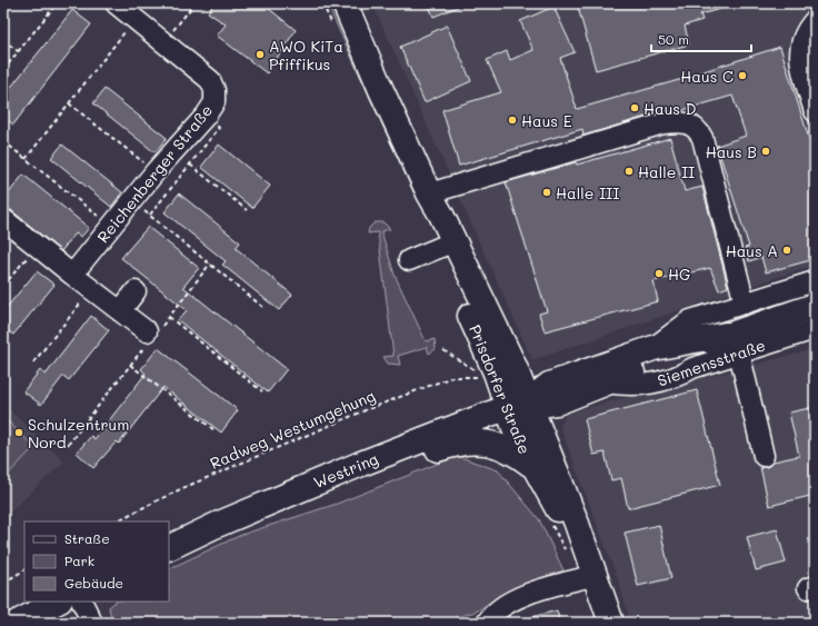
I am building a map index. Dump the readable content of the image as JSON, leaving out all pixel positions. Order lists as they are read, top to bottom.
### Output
{
  "streets": {
    "main road": ["Prisdorfer Straße", "Westring"],
    "street": ["Reichenberger Straße", "Siemensstraße"],
    "path": ["Radweg Westumgehung"]
  },
  "crossings": [
    ["Siemensstraße", "Westring"],
    ["Prisdorfer Straße", "Westring"]
  ],
  "places": [
    "AWO KiTa Pfiffikus",
    "Haus C",
    "Haus D",
    "Haus E",
    "Haus B",
    "Halle II",
    "Halle III",
    "Haus A",
    "HG",
    "Schulzentrum Nord"
  ],
  "legend": ["Straße", "Park", "Gebäude"],
  "scale_bar": "50 m"
}
